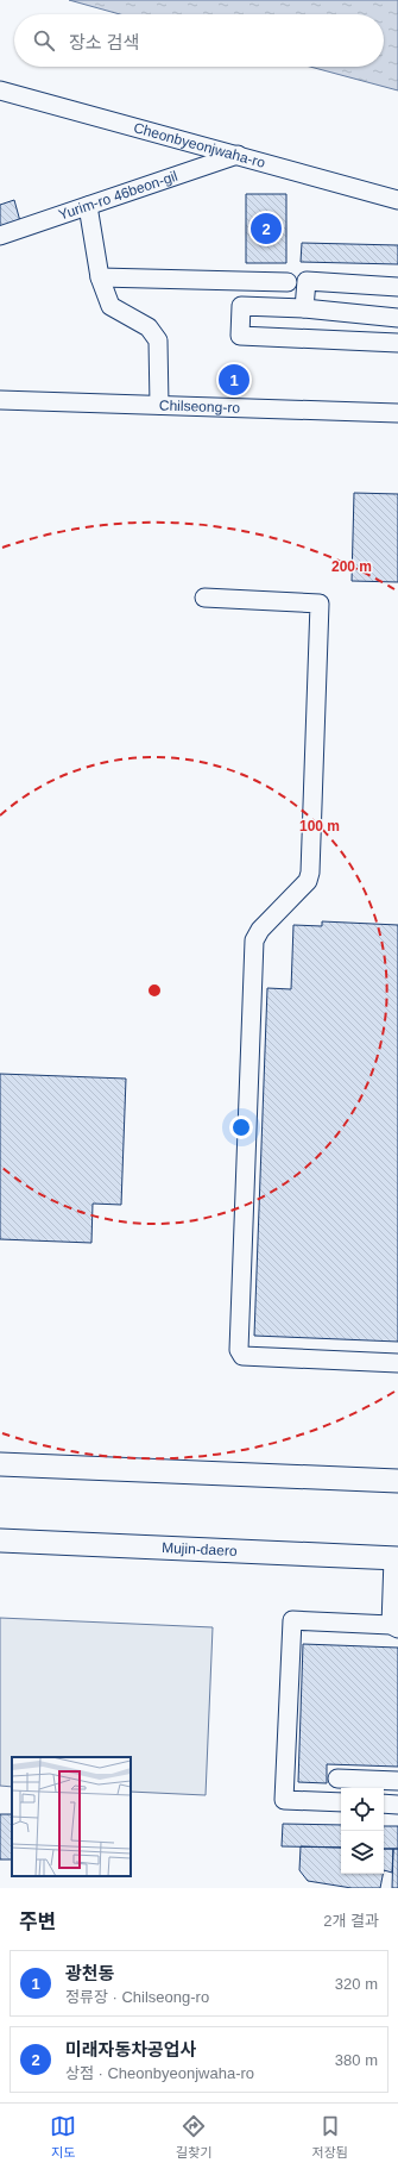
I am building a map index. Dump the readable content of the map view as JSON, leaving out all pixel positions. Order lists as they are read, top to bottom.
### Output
{
  "streets": {
    "main road": ["Mujin-daero"],
    "street": ["Cheonbyeonjwaha-ro", "Yurim-ro 46beon-gil", "Chilseong-ro"]
  },
  "crossings": [
    ["Cheonbyeonjwaha-ro", "Yurim-ro 46beon-gil"]
  ],
  "page": {
    "search": "장소 검색",
    "pins": ["2", "1"],
    "heading": ["주변", "2개 결과"],
    "list": [
      {
        "mark": "1",
        "name": "광천동",
        "note": "정류장 · Chilseong-ro",
        "value": "320 m"
      },
      {
        "mark": "2",
        "name": "미래자동차공업사",
        "note": "상점 · Cheonbyeonjwaha-ro",
        "value": "380 m"
      }
    ],
    "nav": ["지도", "길찾기", "저장됨"]
  },
  "rings": ["200 m", "100 m"]
}
